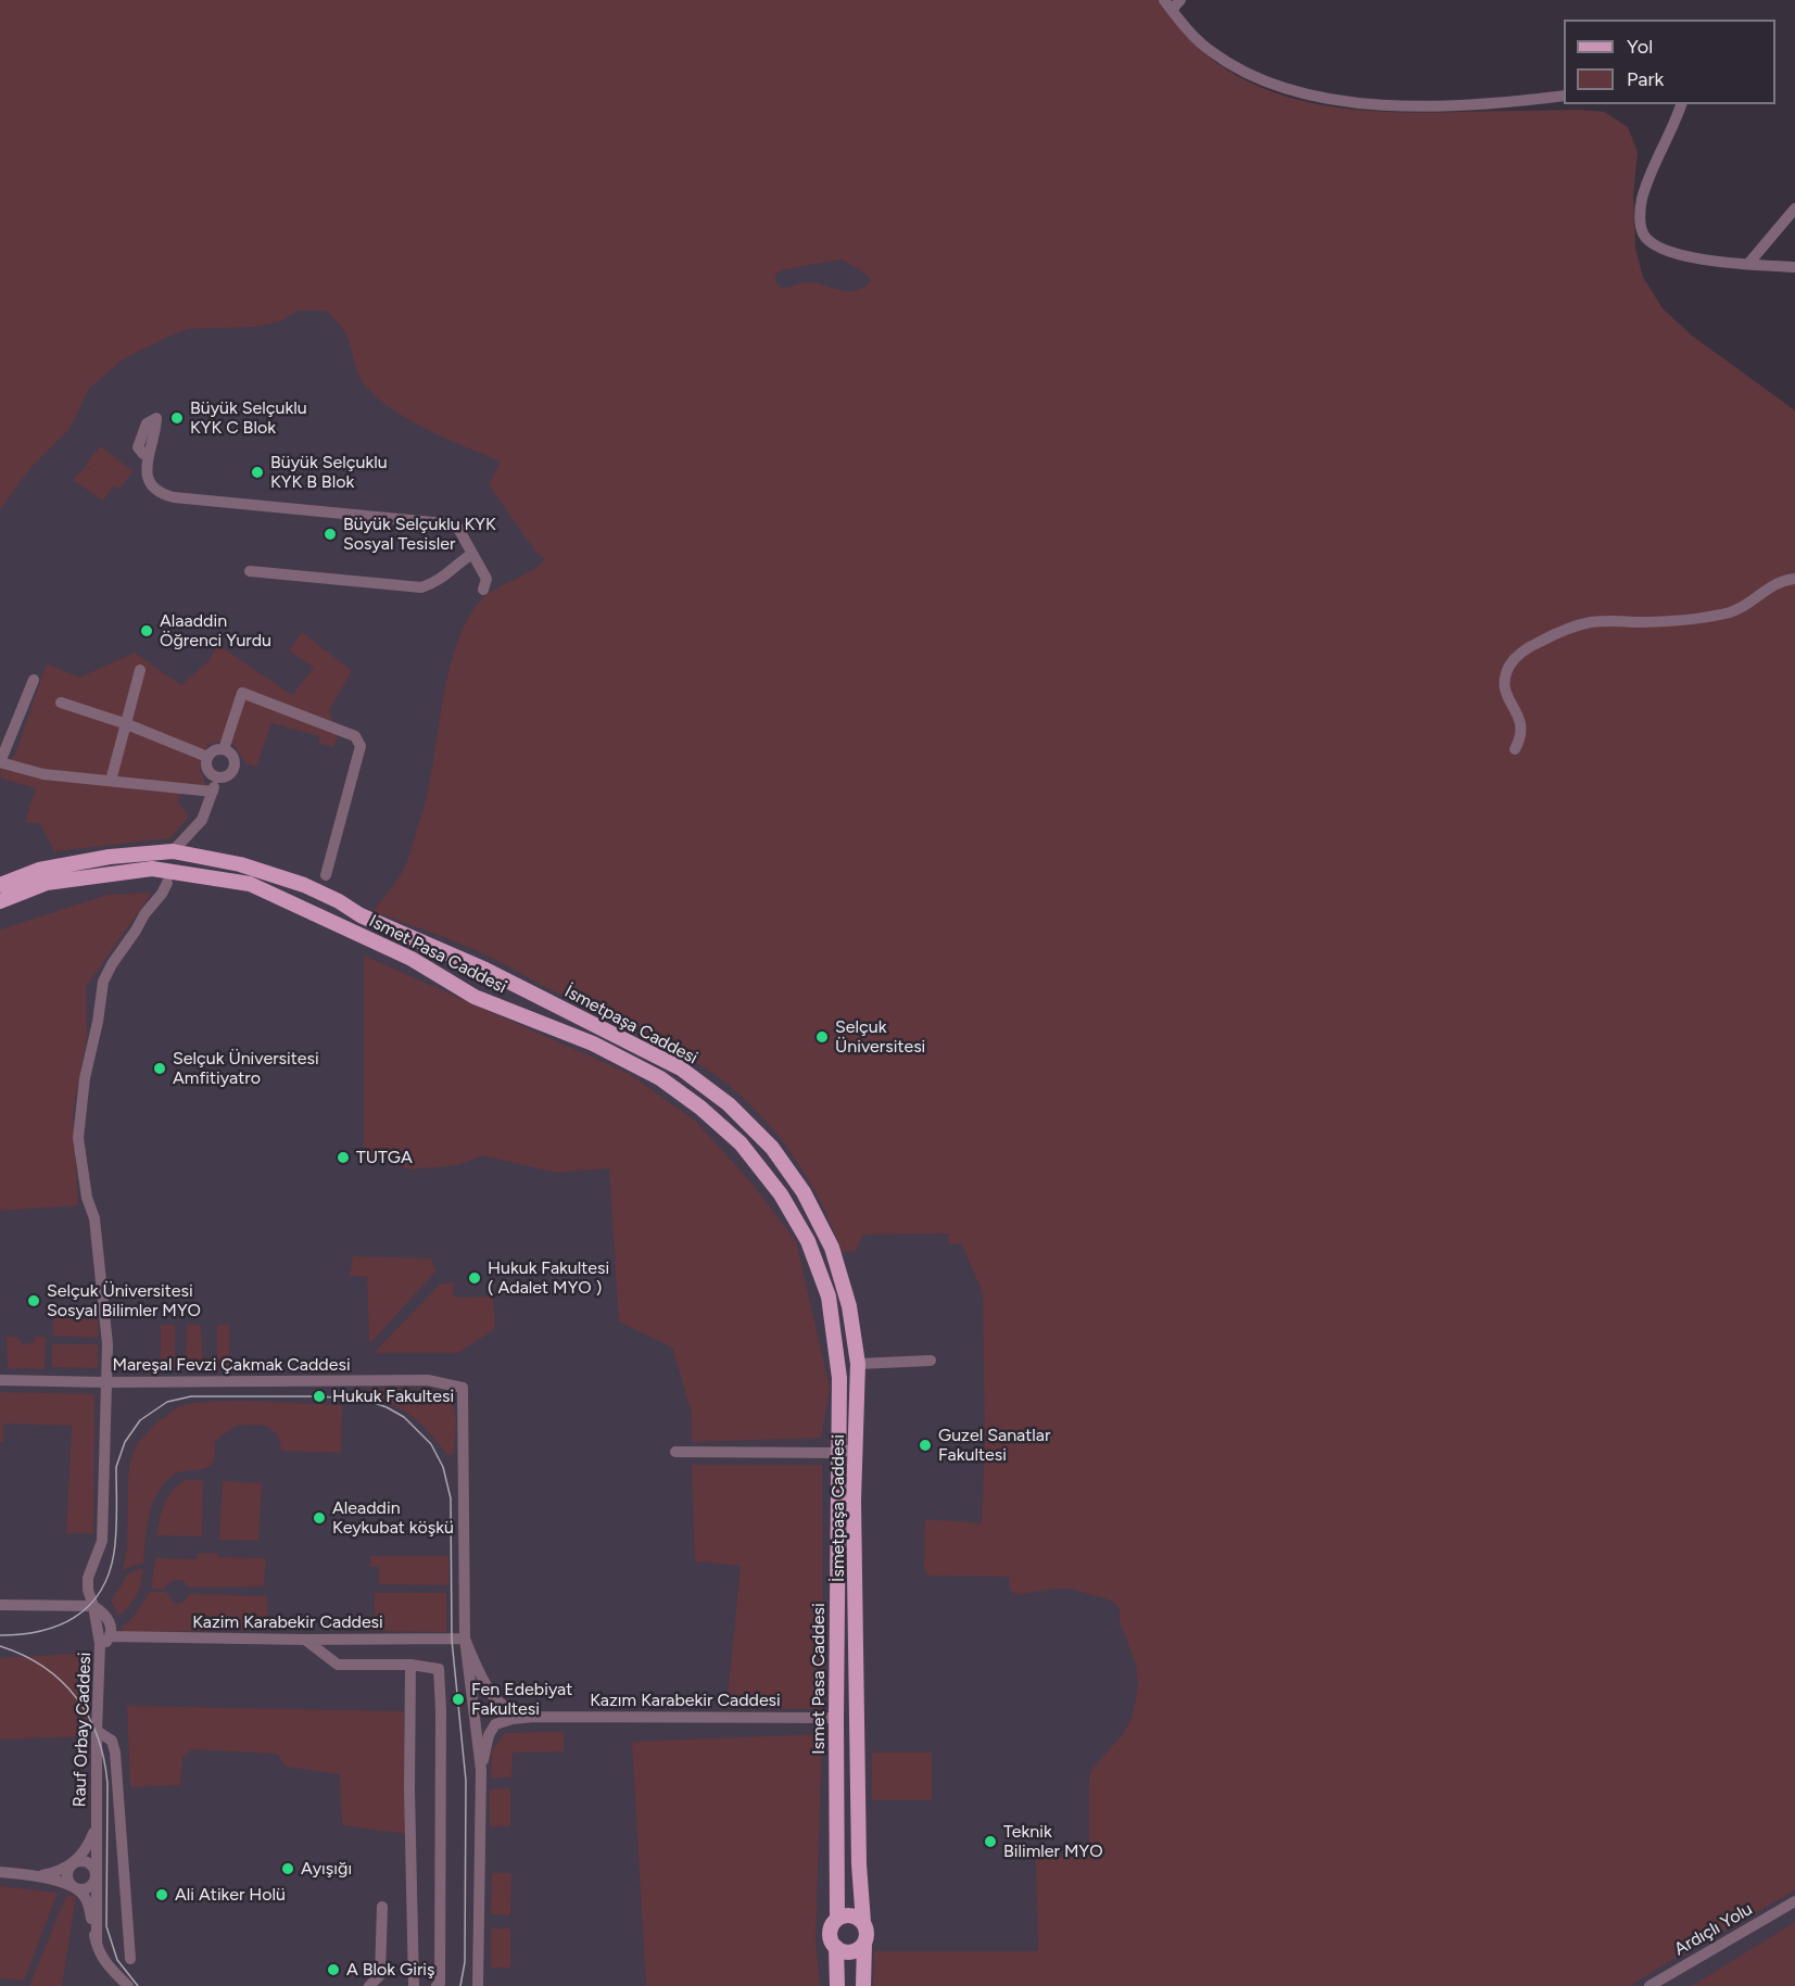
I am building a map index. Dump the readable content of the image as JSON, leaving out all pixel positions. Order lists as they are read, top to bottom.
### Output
{
  "streets": {
    "main road": ["Ismet Pasa Caddesi", "İsmetpaşa Caddesi"],
    "street": [
      "Mareşal Fevzi Çakmak Caddesi",
      "Kazim Karabekir Caddesi",
      "Kazım Karabekir Caddesi",
      "Rauf Orbay Caddesi",
      "Ardıçlı Yolu"
    ]
  },
  "crossings": [
    ["Ismet Pasa Caddesi", "İsmetpaşa Caddesi"],
    ["Ismet Pasa Caddesi", "Kazım Karabekir Caddesi"],
    ["Mareşal Fevzi Çakmak Caddesi", "Kazim Karabekir Caddesi"],
    ["Kazim Karabekir Caddesi", "Rauf Orbay Caddesi"]
  ],
  "places": [
    "Büyük Selçuklu KYK C Blok",
    "Büyük Selçuklu KYK B Blok",
    "Büyük Selçuklu KYK Sosyal Tesisler",
    "Alaaddin Öğrenci Yurdu",
    "Selçuk Üniversitesi",
    "Selçuk Üniversitesi Amfitiyatro",
    "TUTGA",
    "Hukuk Fakultesi ( Adalet MYO )",
    "Selçuk Üniversitesi Sosyal Bilimler MYO",
    "Hukuk Fakultesi",
    "Guzel Sanatlar Fakultesi",
    "Aleaddin Keykubat köşkü",
    "Fen Edebiyat Fakultesi",
    "Teknik Bilimler MYO",
    "Ayışığı",
    "Ali Atiker Holü",
    "A Blok Giriş"
  ],
  "legend": ["Yol", "Park"]
}
